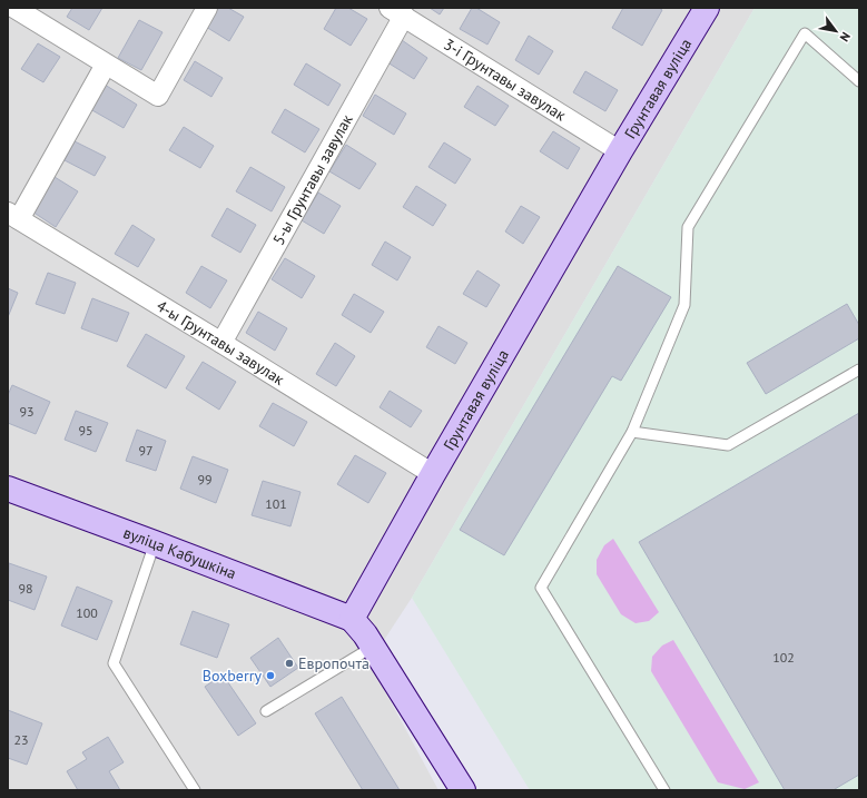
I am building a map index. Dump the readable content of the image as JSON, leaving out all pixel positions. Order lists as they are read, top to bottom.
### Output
{
  "streets": {
    "main road": ["Грунтавая вуліца", "вуліца Кабушкіна"],
    "street": ["3-і Грунтавы завулак", "5-ы Грунтавы завулак", "4-ы Грунтавы завулак"]
  },
  "crossings": [
    ["3-і Грунтавы завулак", "Грунтавая вуліца"],
    ["3-і Грунтавы завулак", "5-ы Грунтавы завулак"],
    ["Грунтавая вуліца", "4-ы Грунтавы завулак"],
    ["Грунтавая вуліца", "вуліца Кабушкіна"],
    ["5-ы Грунтавы завулак", "4-ы Грунтавы завулак"]
  ],
  "places": ["Европочта", "Boxberry"],
  "house_numbers": [
    "93",
    "95",
    "97",
    "99",
    "101",
    "98",
    "100",
    "102",
    "23"
  ],
  "north": "bottom right"
}
